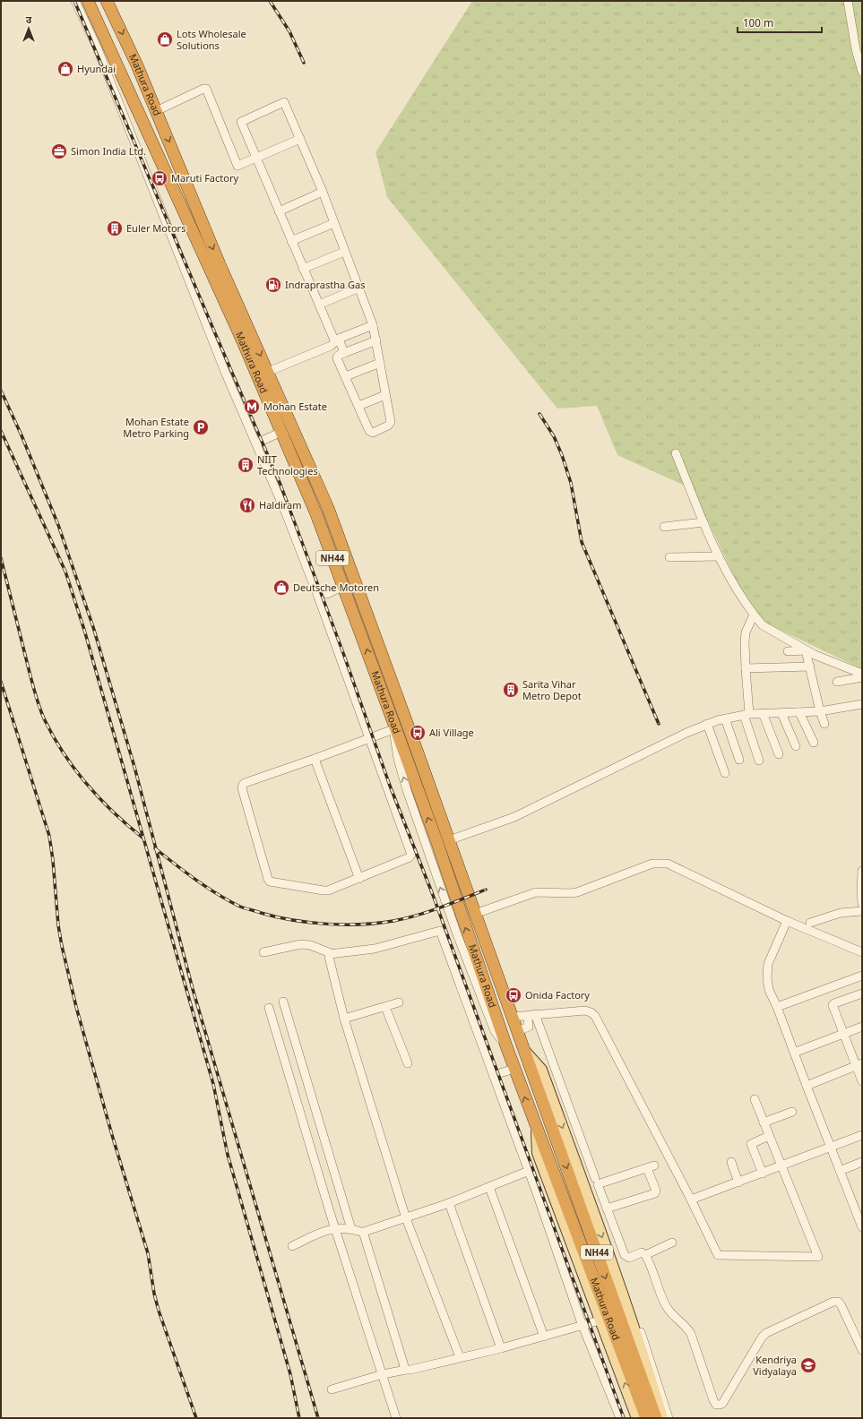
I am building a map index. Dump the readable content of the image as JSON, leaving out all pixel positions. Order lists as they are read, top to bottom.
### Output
{
  "streets": {
    "highway": ["Mathura Road", "NH44"]
  },
  "places": {
    "shop": ["Lots Wholesale Solutions", "Hyundai", "Deutsche Motoren"],
    "office": ["Simon India Ltd."],
    "bus stop": ["Maruti Factory", "Ali Village", "Onida Factory"],
    "building": ["Euler Motors", "NIIT Technologies", "Sarita Vihar Metro Depot"],
    "fuel station": ["Indraprastha Gas"],
    "metro station": ["Mohan Estate"],
    "parking": ["Mohan Estate Metro Parking"],
    "restaurant": ["Haldiram"],
    "school or university": ["Kendriya Vidyalaya"]
  },
  "scale_bar": "100 m",
  "north": "top"
}
